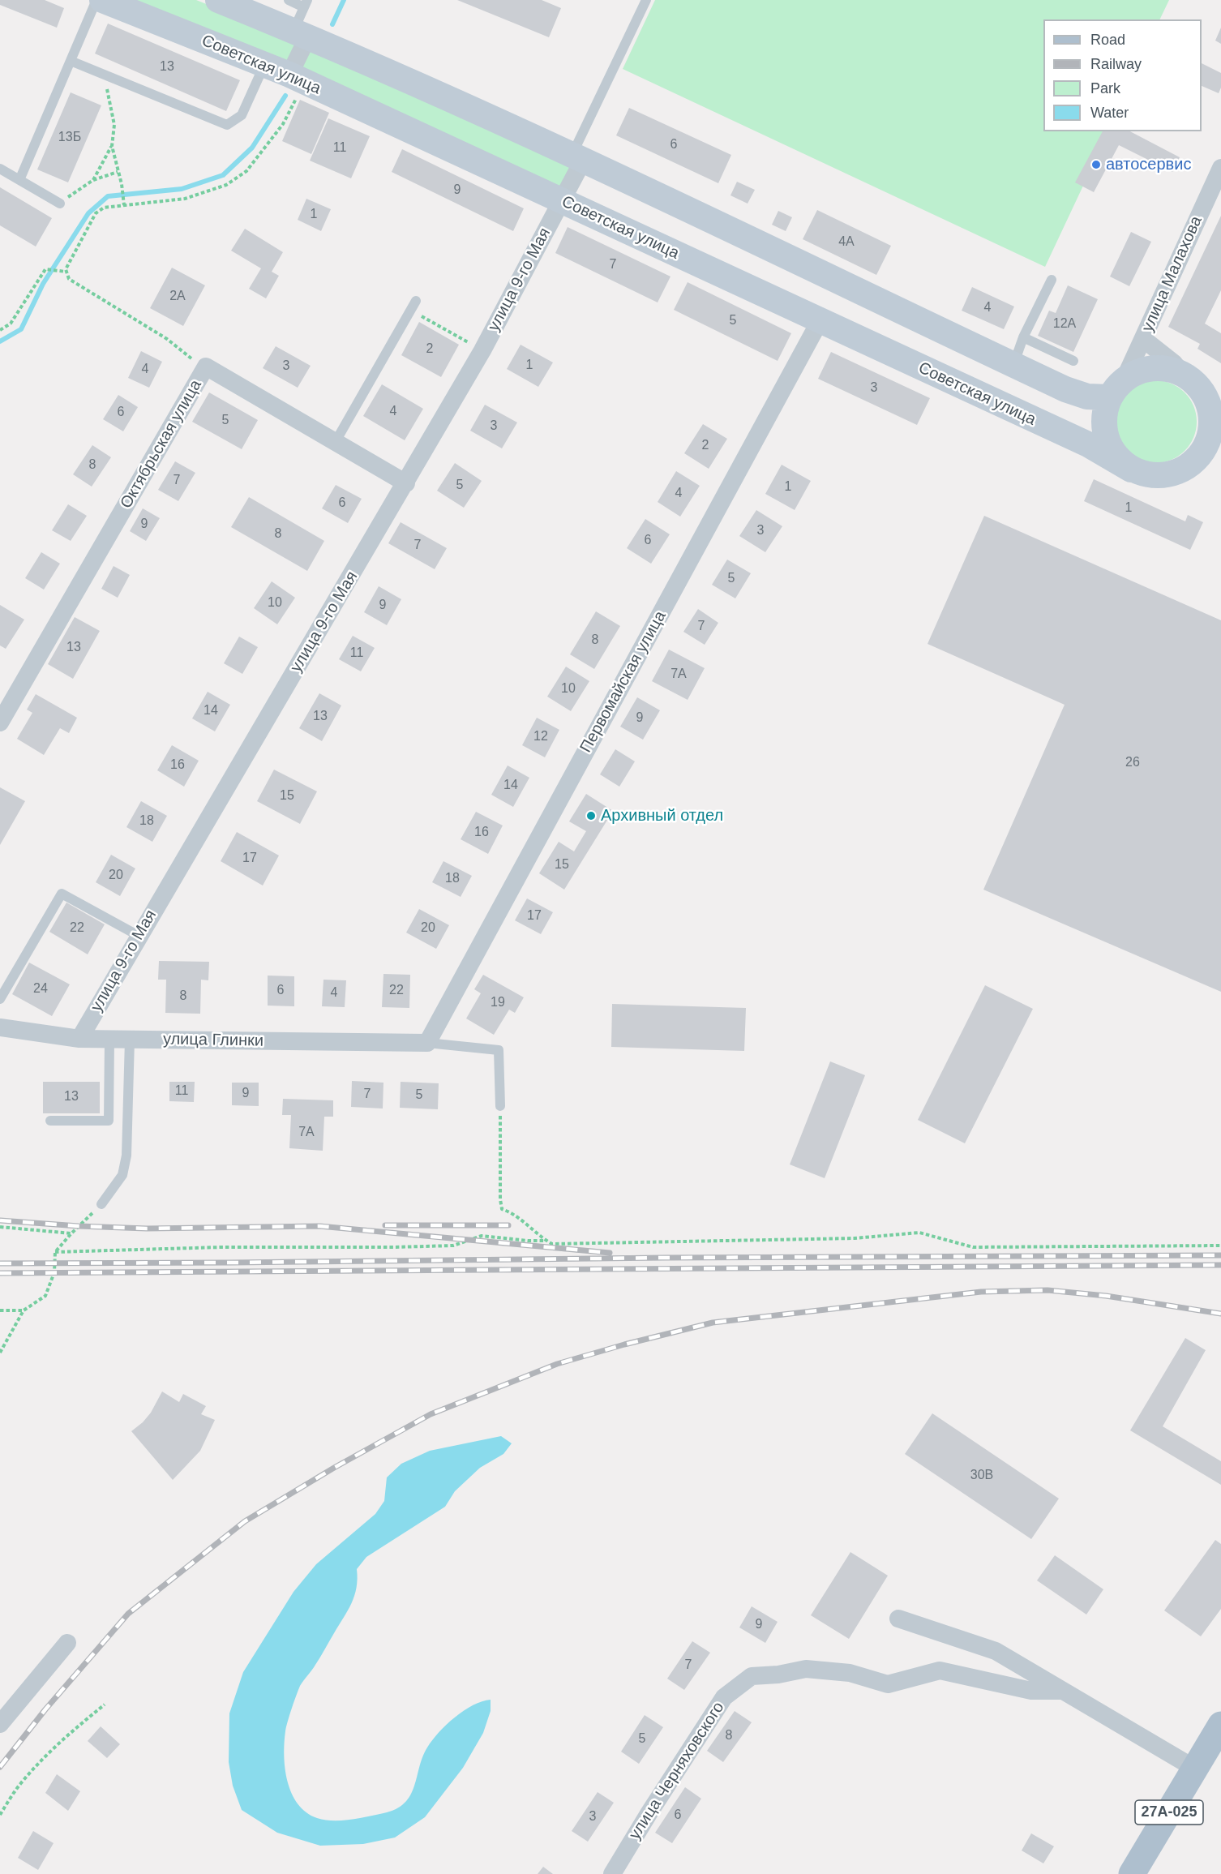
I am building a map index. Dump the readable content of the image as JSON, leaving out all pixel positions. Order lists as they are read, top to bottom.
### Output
{
  "streets": {
    "main road": ["Советская улица", "27А-025"],
    "street": [
      "улица Малахова",
      "улица 9-го Мая",
      "Октябрьская улица",
      "Первомайская улица",
      "улица Глинки",
      "улица Черняховского"
    ]
  },
  "crossings": [
    ["Советская улица", "улица Малахова"],
    ["Советская улица", "улица 9-го Мая"],
    ["Советская улица", "Первомайская улица"],
    ["улица 9-го Мая", "Октябрьская улица"],
    ["улица 9-го Мая", "улица Глинки"],
    ["Первомайская улица", "улица Глинки"]
  ],
  "places": ["автосервис", "Архивный отдел"],
  "house_numbers": [
    "13",
    "13Б",
    "6",
    "11",
    "9",
    "1",
    "4А",
    "7",
    "2А",
    "4",
    "5",
    "12А",
    "2",
    "1",
    "3",
    "4",
    "3",
    "4",
    "6",
    "5",
    "3",
    "2",
    "8",
    "7",
    "5",
    "1",
    "4",
    "6",
    "1",
    "9",
    "3",
    "8",
    "6",
    "7",
    "5",
    "10",
    "9",
    "7",
    "8",
    "13",
    "11",
    "7А",
    "10",
    "14",
    "13",
    "9",
    "12",
    "26",
    "16",
    "14",
    "15",
    "18",
    "16",
    "17",
    "15",
    "20",
    "18",
    "17",
    "22",
    "20",
    "24",
    "6",
    "22",
    "4",
    "8",
    "19",
    "11",
    "9",
    "7",
    "5",
    "13",
    "7А",
    "30В",
    "9",
    "7",
    "8",
    "5",
    "6",
    "3"
  ],
  "legend": [
    "Road",
    "Railway",
    "Park",
    "Water"
  ]
}
